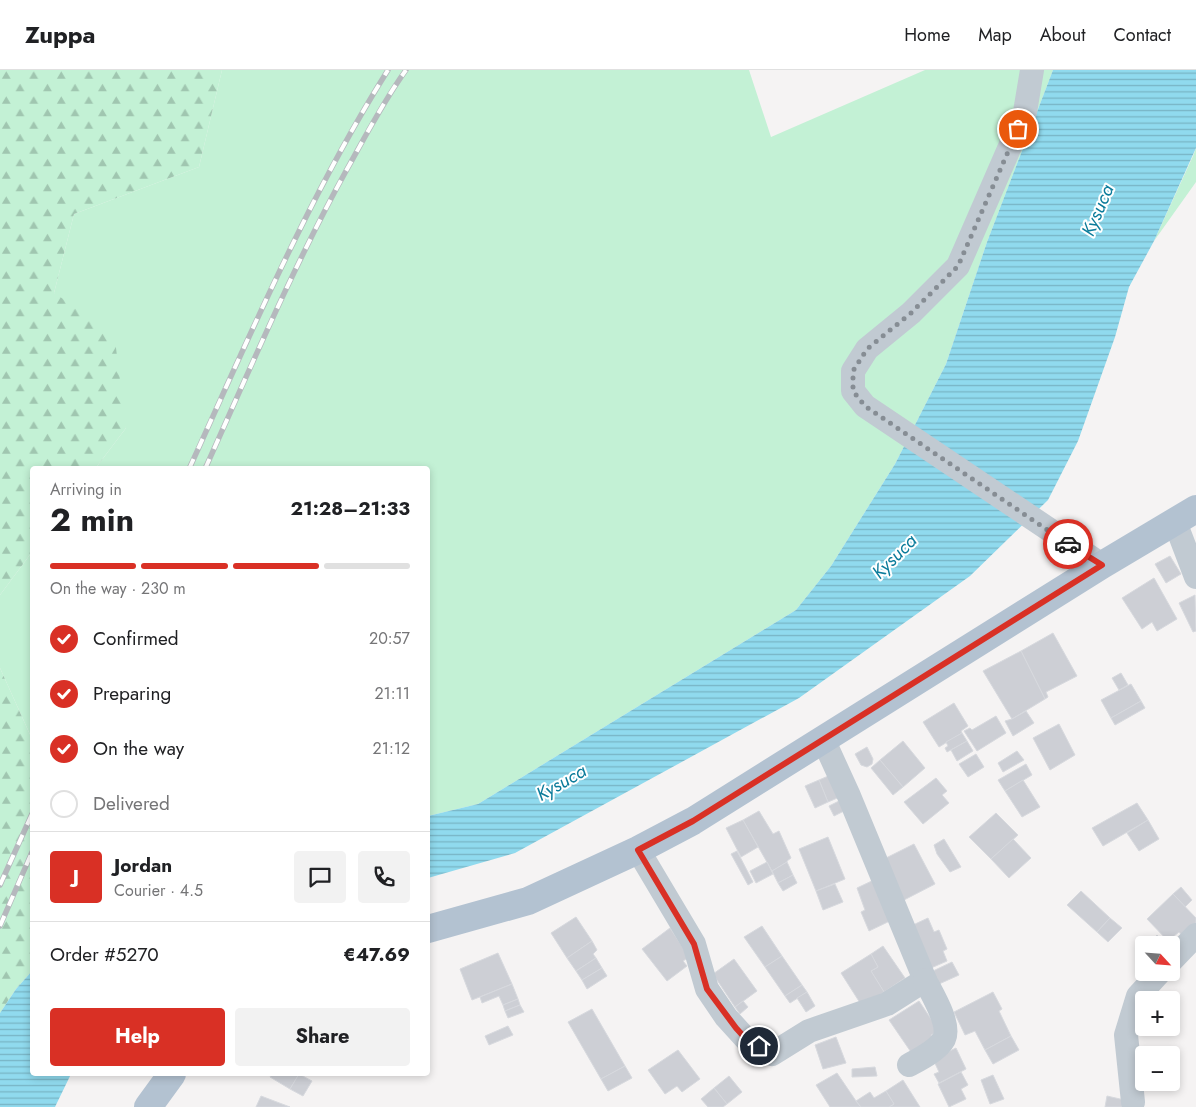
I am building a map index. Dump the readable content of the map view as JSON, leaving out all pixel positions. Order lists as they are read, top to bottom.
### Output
{
  "water": ["Kysuca"],
  "north": "bottom right",
  "page": {
    "header": "Zuppa",
    "nav": [
      "Home",
      "Map",
      "About",
      "Contact"
    ],
    "heading": ["2 min", "Arriving in", "21:28–21:33"],
    "panel": [
      "Jordan",
      "Courier · 4.5",
      "Order #5270",
      "€47.69"
    ],
    "bar": "On the way · 230 m",
    "list": [
      ["Confirmed", "20:57"],
      ["Preparing", "21:11"],
      ["On the way", "21:12"],
      "Delivered"
    ],
    "round": "J",
    "map_buttons": ["+", "−"],
    "buttons": ["Help", "Share"]
  }
}
